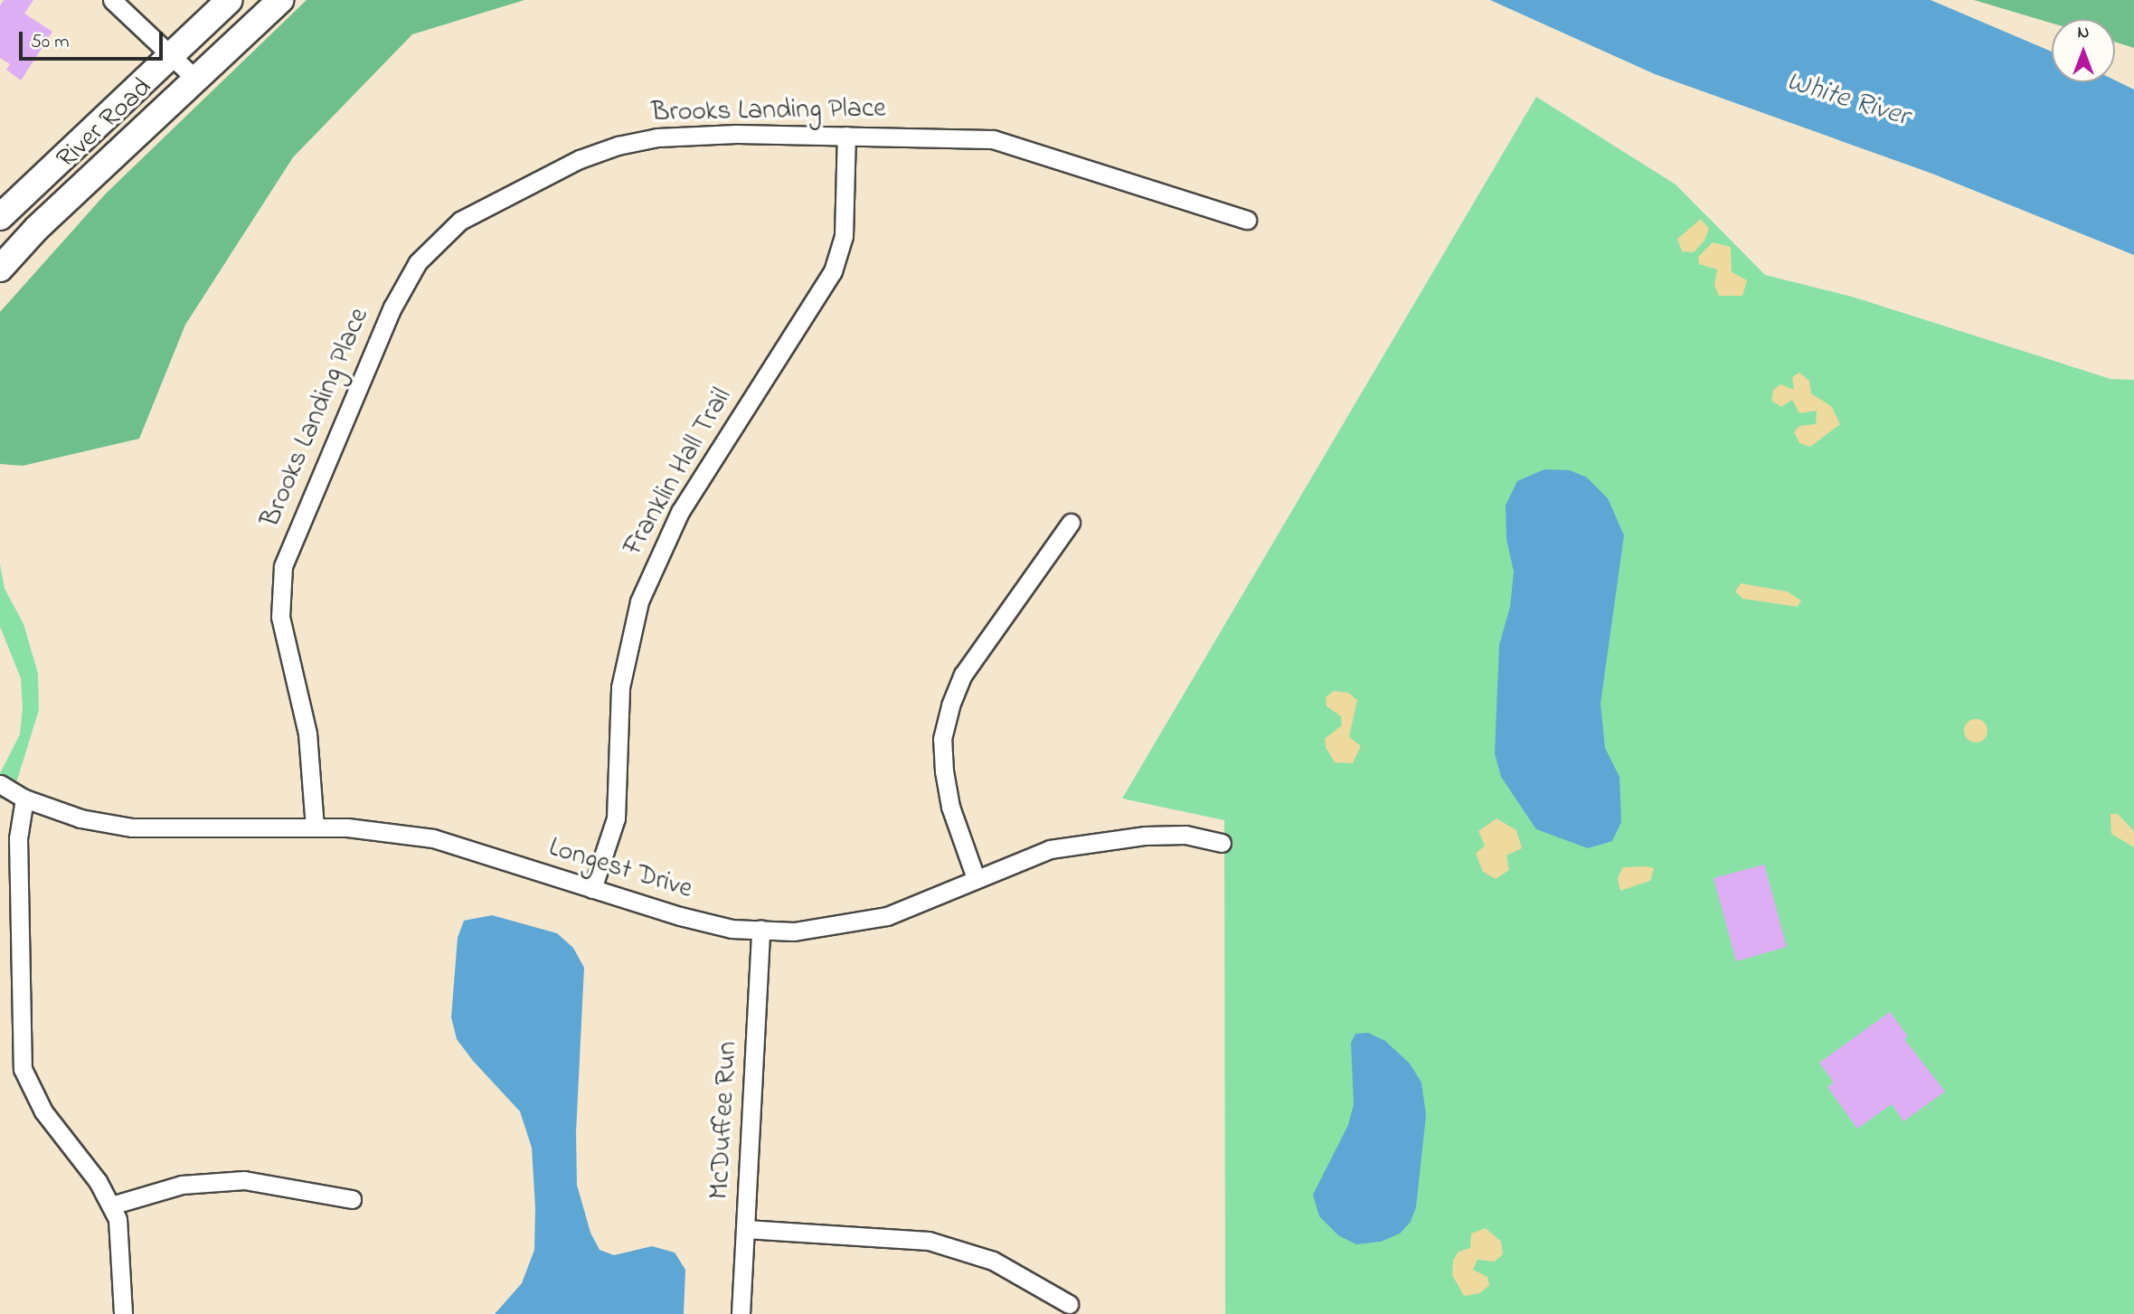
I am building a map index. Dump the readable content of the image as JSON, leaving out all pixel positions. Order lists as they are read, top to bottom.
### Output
{
  "streets": {
    "main road": ["River Road"],
    "street": [
      "Brooks Landing Place",
      "Franklin Hall Trail",
      "Longest Drive",
      "McDuffee Run"
    ]
  },
  "crossings": [
    ["Brooks Landing Place", "Franklin Hall Trail"],
    ["Brooks Landing Place", "Longest Drive"],
    ["Franklin Hall Trail", "Longest Drive"],
    ["Longest Drive", "McDuffee Run"]
  ],
  "water": ["White River"],
  "scale_bar": "50 m",
  "north": "top"
}
